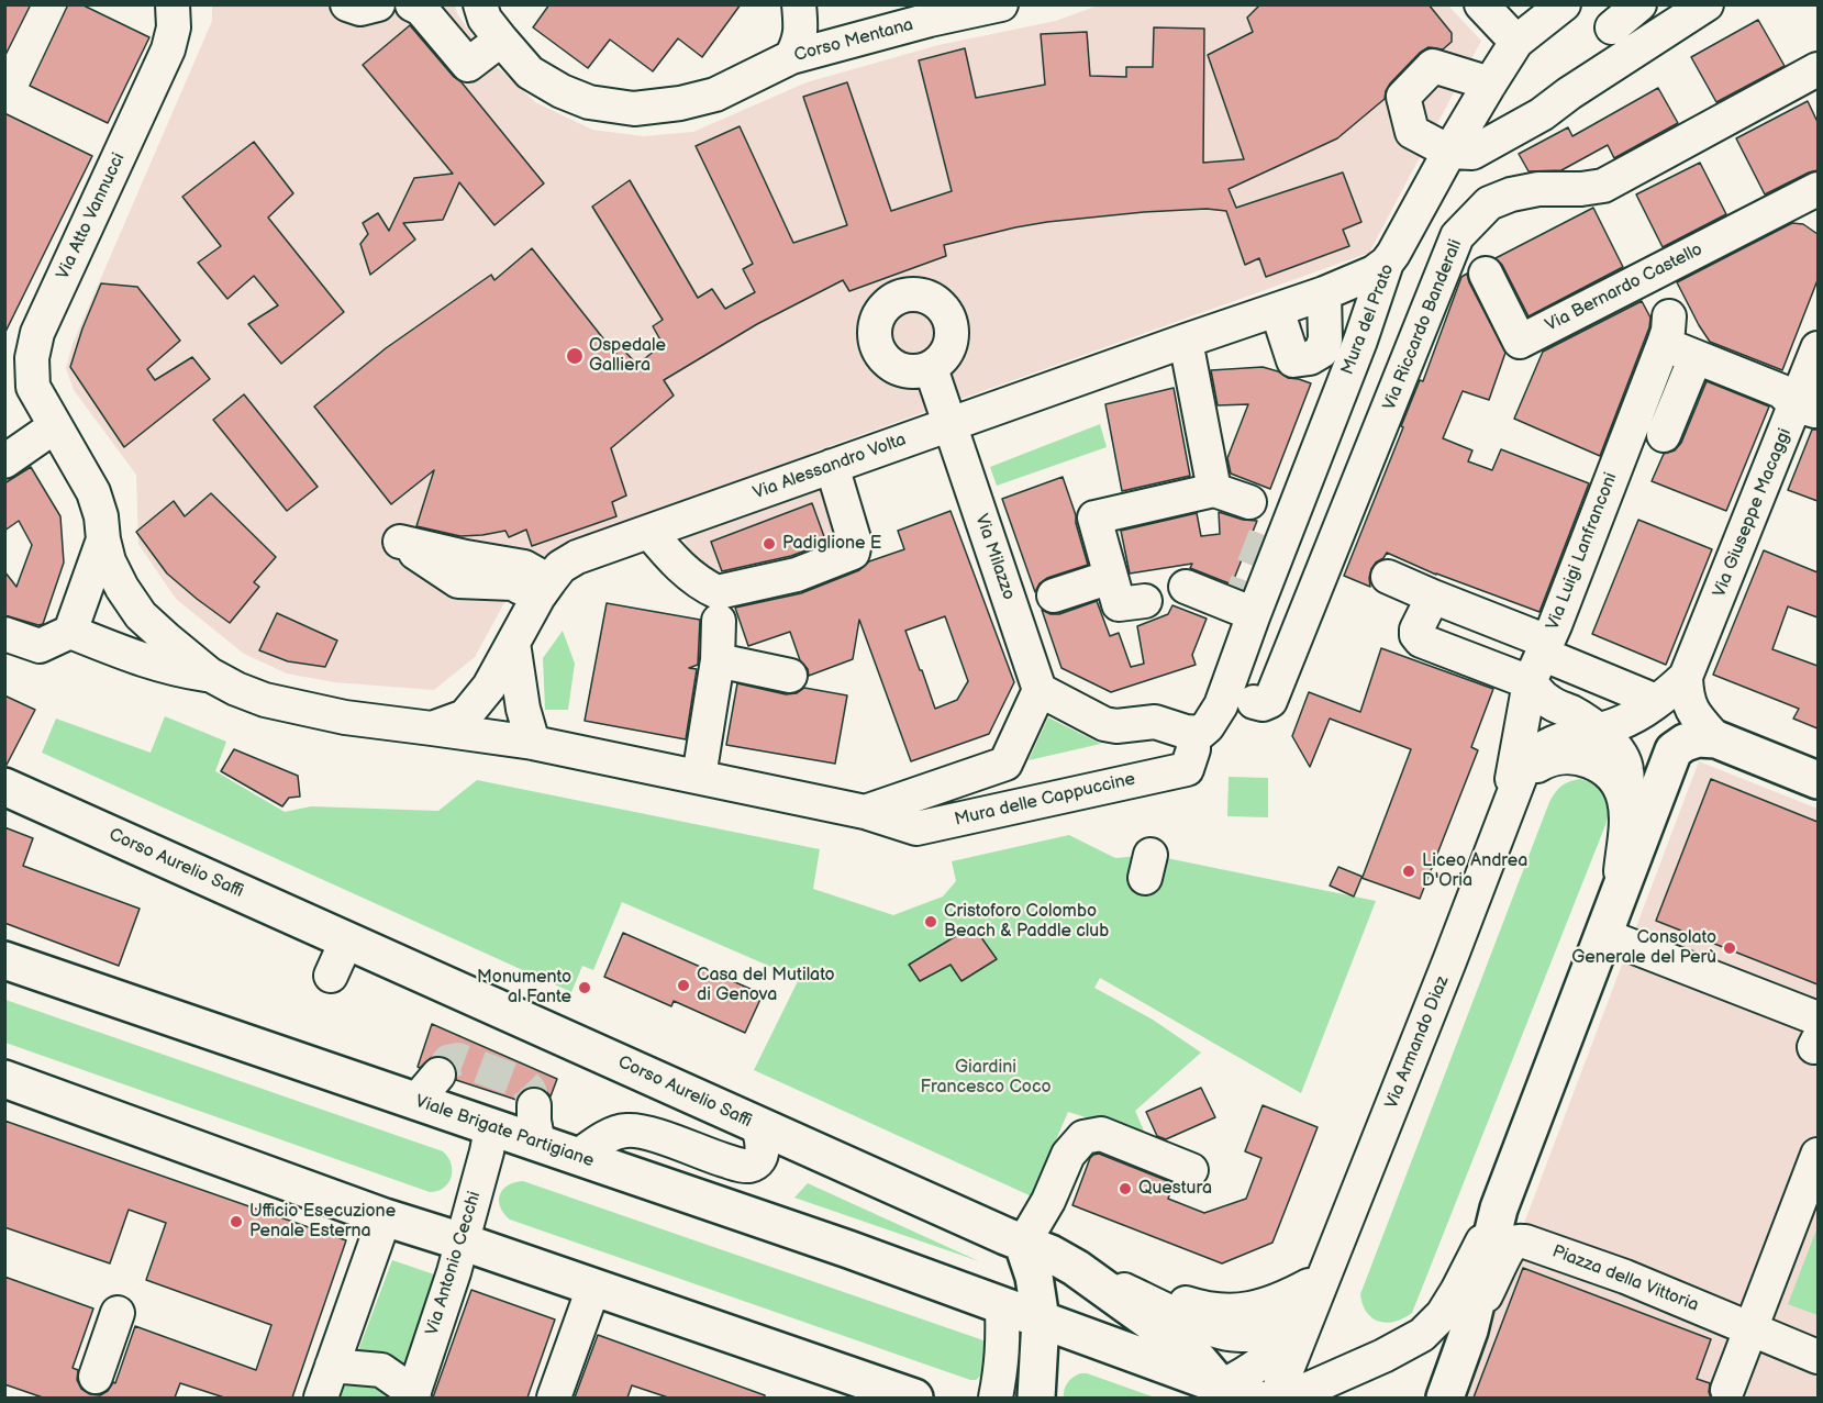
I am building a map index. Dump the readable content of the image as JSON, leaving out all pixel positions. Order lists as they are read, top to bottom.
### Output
{
  "streets": {
    "main road": ["Corso Aurelio Saffi", "Viale Brigate Partigiane"],
    "street": [
      "Corso Mentana",
      "Via Atto Vannucci",
      "Via Bernardo Castello",
      "Mura del Prato",
      "Via Riccardo Banderali",
      "Via Alessandro Volta",
      "Via Giuseppe Macaggi",
      "Via Luigi Lanfranconi",
      "Via Milazzo",
      "Mura delle Cappuccine",
      "Via Armando Diaz",
      "Via Antonio Cecchi",
      "Piazza della Vittoria"
    ]
  },
  "crossings": [
    ["Via Atto Vannucci", "Mura delle Cappuccine"],
    ["Mura del Prato", "Via Alessandro Volta"],
    ["Mura del Prato", "Mura delle Cappuccine"],
    ["Via Alessandro Volta", "Via Milazzo"],
    ["Via Alessandro Volta", "Mura delle Cappuccine"],
    ["Via Giuseppe Macaggi", "Via Luigi Lanfranconi"],
    ["Via Giuseppe Macaggi", "Via Armando Diaz"],
    ["Via Luigi Lanfranconi", "Via Armando Diaz"],
    ["Via Milazzo", "Mura delle Cappuccine"],
    ["Corso Aurelio Saffi", "Via Armando Diaz"],
    ["Corso Aurelio Saffi", "Viale Brigate Partigiane"],
    ["Viale Brigate Partigiane", "Via Antonio Cecchi"]
  ],
  "parks": ["Giardini Francesco Coco"],
  "places": [
    "Ospedale Galliera",
    "Padiglione E",
    "Liceo Andrea D'Oria",
    "Cristoforo Colombo Beach & Paddle club",
    "Consolato Generale del Perù",
    "Casa del Mutilato di Genova",
    "Monumento al Fante",
    "Questura",
    "Ufficio Esecuzione Penale Esterna"
  ]
}
